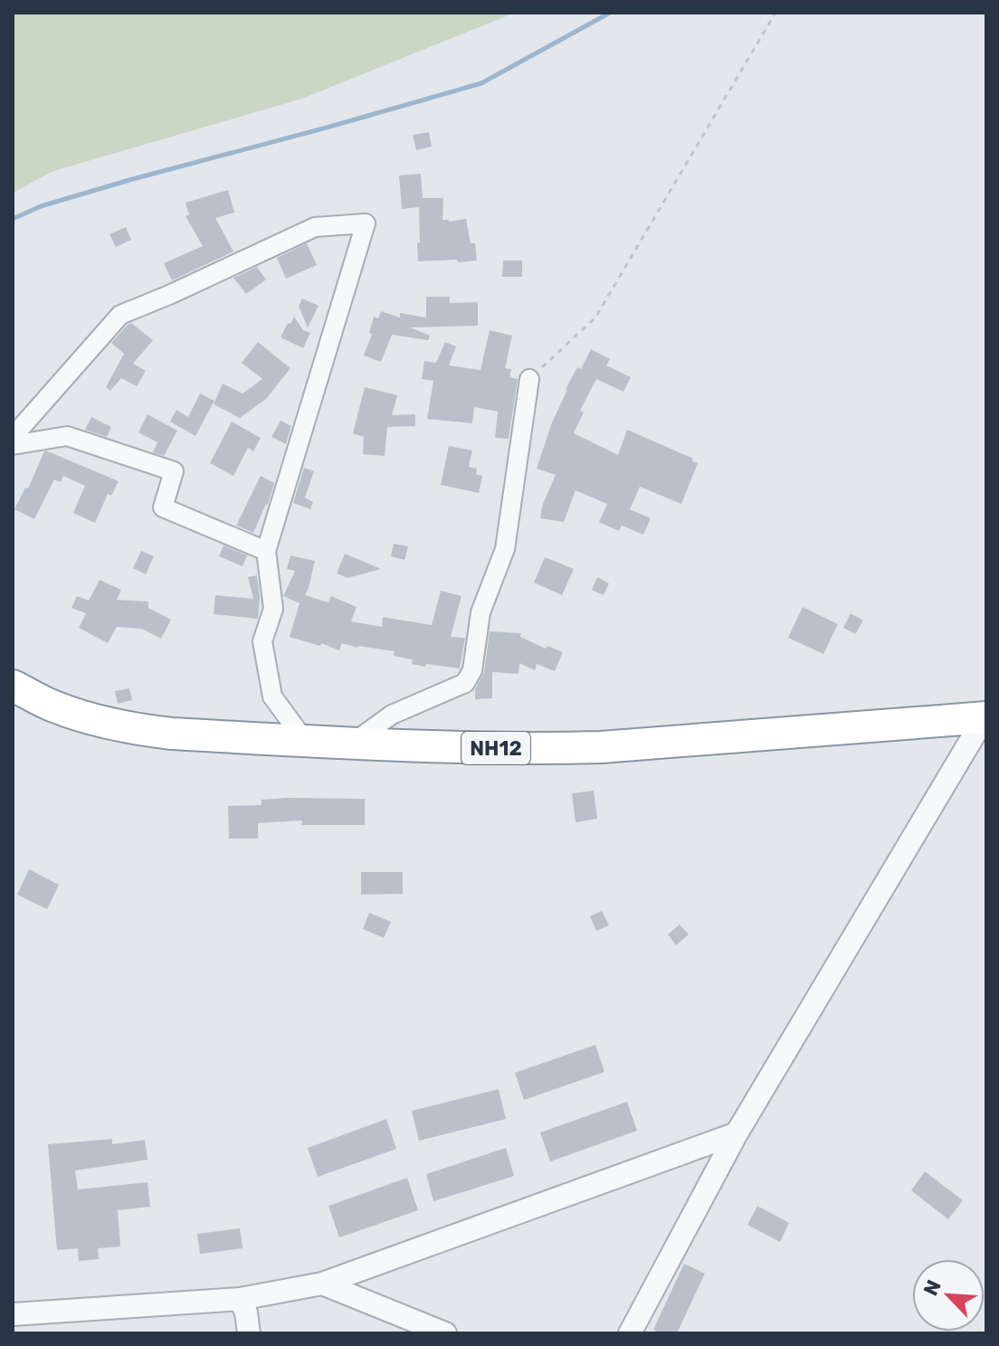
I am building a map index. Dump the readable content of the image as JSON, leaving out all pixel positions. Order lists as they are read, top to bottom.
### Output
{
  "streets": {
    "highway": ["NH12"]
  },
  "north": "top left"
}
